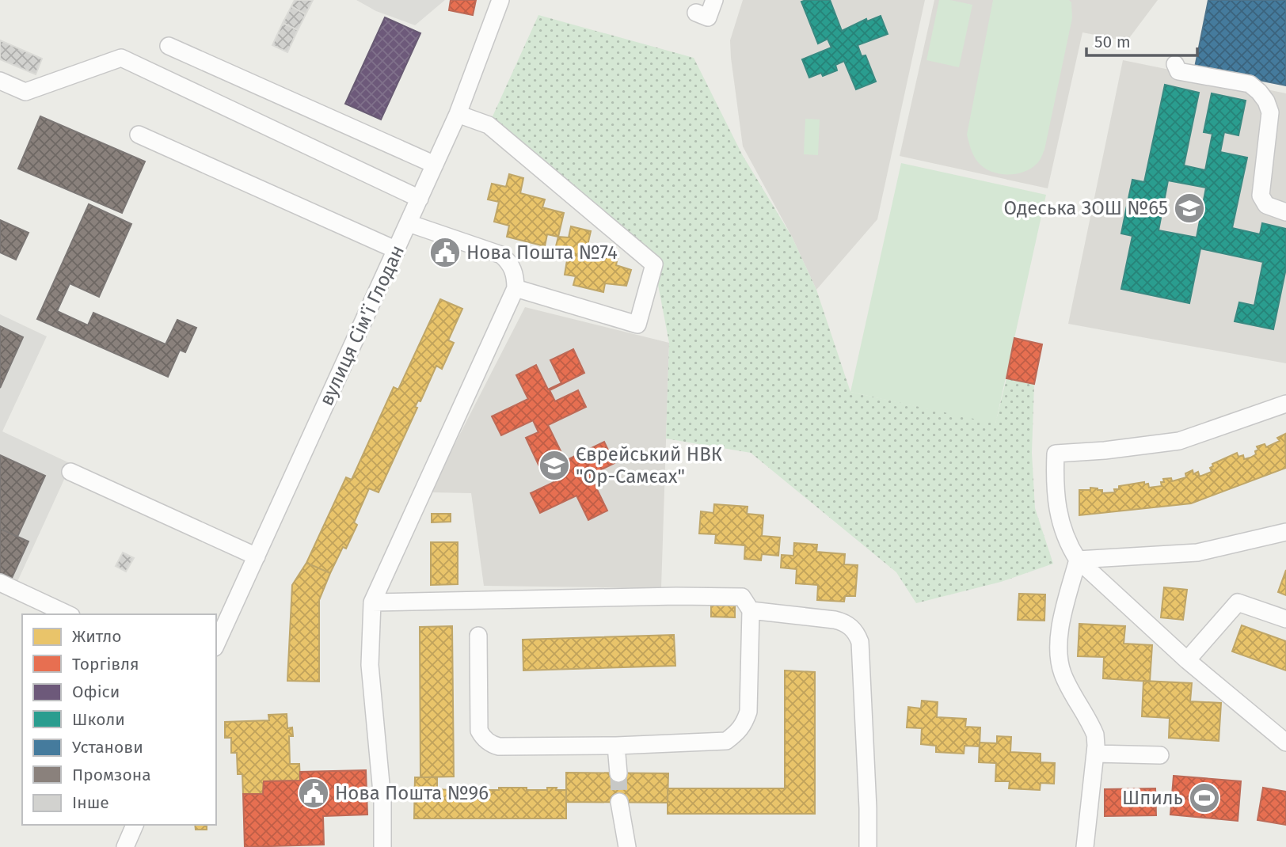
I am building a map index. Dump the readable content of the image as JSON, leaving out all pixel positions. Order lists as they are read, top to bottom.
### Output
{
  "streets": {
    "street": ["вулиця Сім'ї Глодан"]
  },
  "places": {
    "school or university": ["Одеська ЗОШ №65", "Єврейський НВК \"Ор-Самєах\""],
    "public building": ["Нова Пошта №74", "Нова Пошта №96"],
    "sports": ["Шпиль"]
  },
  "legend": [
    "Житло",
    "Торгівля",
    "Офіси",
    "Школи",
    "Установи",
    "Промзона",
    "Інше"
  ],
  "scale_bar": "50 m"
}
